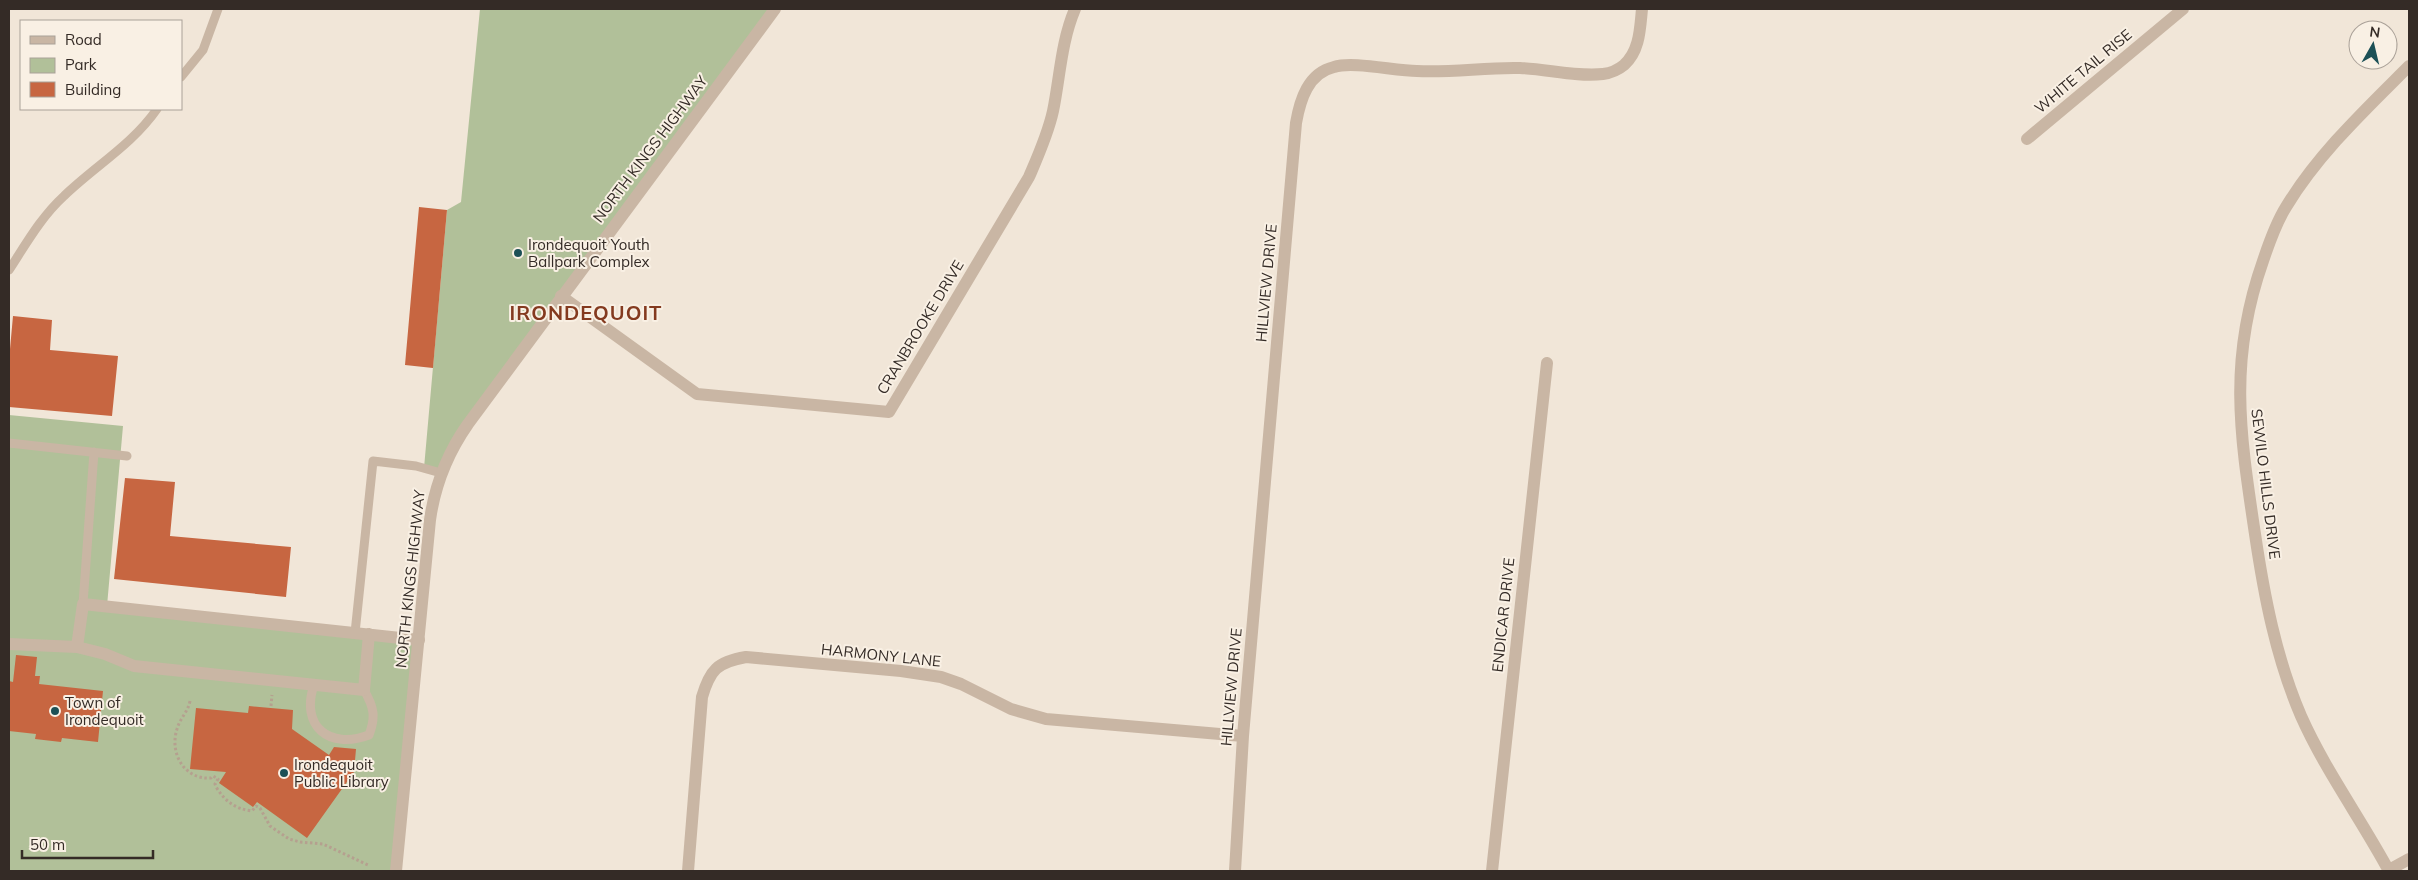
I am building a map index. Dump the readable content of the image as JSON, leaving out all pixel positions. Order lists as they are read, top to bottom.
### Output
{
  "streets": {
    "street": [
      "WHITE TAIL RISE",
      "NORTH KINGS HIGHWAY",
      "HILLVIEW DRIVE",
      "CRANBROOKE DRIVE",
      "SEWILO HILLS DRIVE",
      "ENDICAR DRIVE",
      "HARMONY LANE"
    ]
  },
  "crossings": [
    ["NORTH KINGS HIGHWAY", "CRANBROOKE DRIVE"],
    ["HILLVIEW DRIVE", "HARMONY LANE"]
  ],
  "districts": ["IRONDEQUOIT"],
  "places": ["Irondequoit Youth Ballpark Complex", "Town of Irondequoit", "Irondequoit Public Library"],
  "legend": ["Road", "Park", "Building"],
  "scale_bar": "50 m",
  "north": "top"
}
